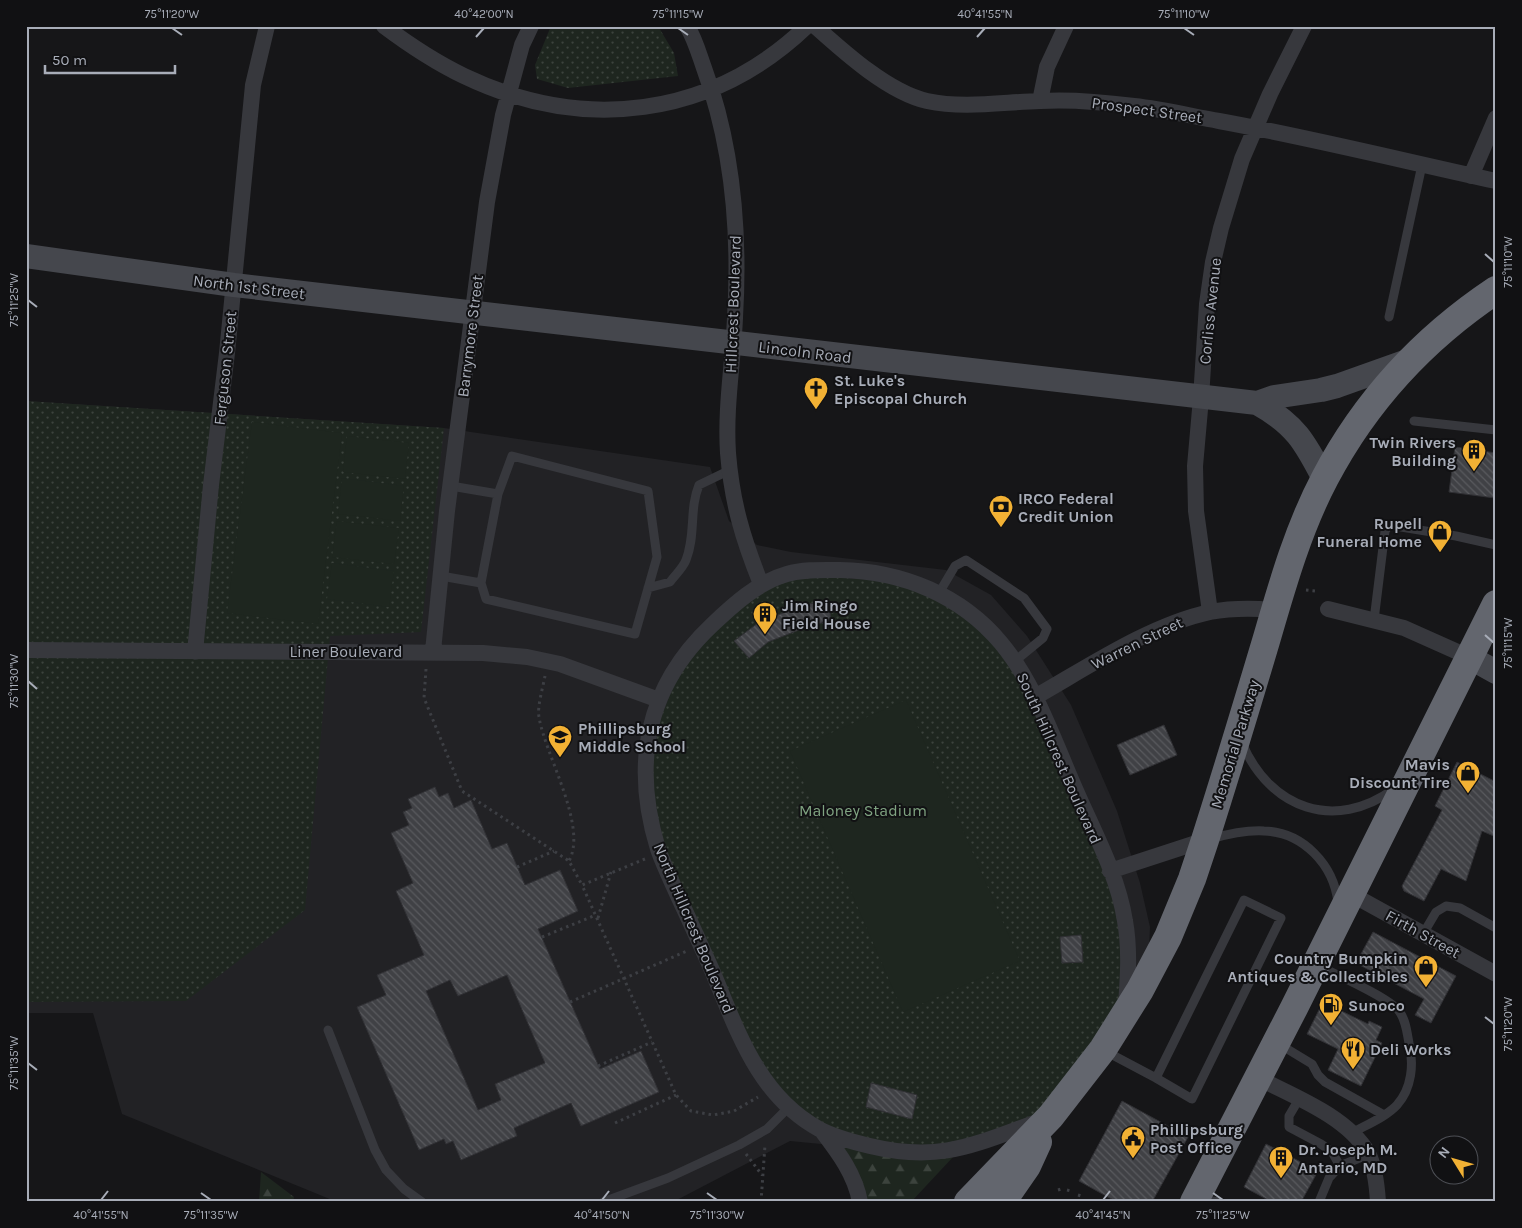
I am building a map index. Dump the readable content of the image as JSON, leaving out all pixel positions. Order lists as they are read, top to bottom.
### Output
{
  "streets": {
    "highway": ["Memorial Parkway"],
    "main road": ["North 1st Street", "Lincoln Road"],
    "street": [
      "Prospect Street",
      "Hillcrest Boulevard",
      "Corliss Avenue",
      "Barrymore Street",
      "Ferguson Street",
      "Warren Street",
      "Liner Boulevard",
      "South Hillcrest Boulevard",
      "North Hillcrest Boulevard",
      "Firth Street"
    ]
  },
  "crossings": [
    ["Prospect Street", "Corliss Avenue"],
    ["North 1st Street", "Barrymore Street"],
    ["North 1st Street", "Lincoln Road"],
    ["North 1st Street", "Ferguson Street"],
    ["Hillcrest Boulevard", "Lincoln Road"],
    ["Hillcrest Boulevard", "South Hillcrest Boulevard"],
    ["Hillcrest Boulevard", "North Hillcrest Boulevard"],
    ["Corliss Avenue", "Lincoln Road"],
    ["Corliss Avenue", "Warren Street"],
    ["Barrymore Street", "Lincoln Road"],
    ["Barrymore Street", "Liner Boulevard"],
    ["Lincoln Road", "Memorial Parkway"],
    ["Ferguson Street", "Liner Boulevard"],
    ["Warren Street", "Memorial Parkway"],
    ["Warren Street", "South Hillcrest Boulevard"],
    ["Liner Boulevard", "North Hillcrest Boulevard"],
    ["Memorial Parkway", "South Hillcrest Boulevard"],
    ["Memorial Parkway", "North Hillcrest Boulevard"],
    ["South Hillcrest Boulevard", "North Hillcrest Boulevard"]
  ],
  "parks": ["Maloney Stadium"],
  "places": {
    "church": ["St. Luke's Episcopal Church"],
    "building": ["Twin Rivers Building", "Jim Ringo Field House", "Dr. Joseph M. Antario, MD"],
    "bank": ["IRCO Federal Credit Union"],
    "shop": ["Rupell Funeral Home", "Mavis Discount Tire", "Country Bumpkin Antiques & Collectibles"],
    "school or university": ["Phillipsburg Middle School"],
    "fuel station": ["Sunoco"],
    "restaurant": ["Deli Works"],
    "public building": ["Phillipsburg Post Office"]
  },
  "scale_bar": "50 m",
  "north": "top left",
  "coordinates": [
    "75°11'20\"W",
    "40°42'00\"N",
    "75°11'15\"W",
    "40°41'55\"N",
    "75°11'10\"W",
    "75°11'25\"W",
    "75°11'30\"W",
    "75°11'35\"W",
    "40°41'50\"N",
    "40°41'45\"N"
  ]
}
